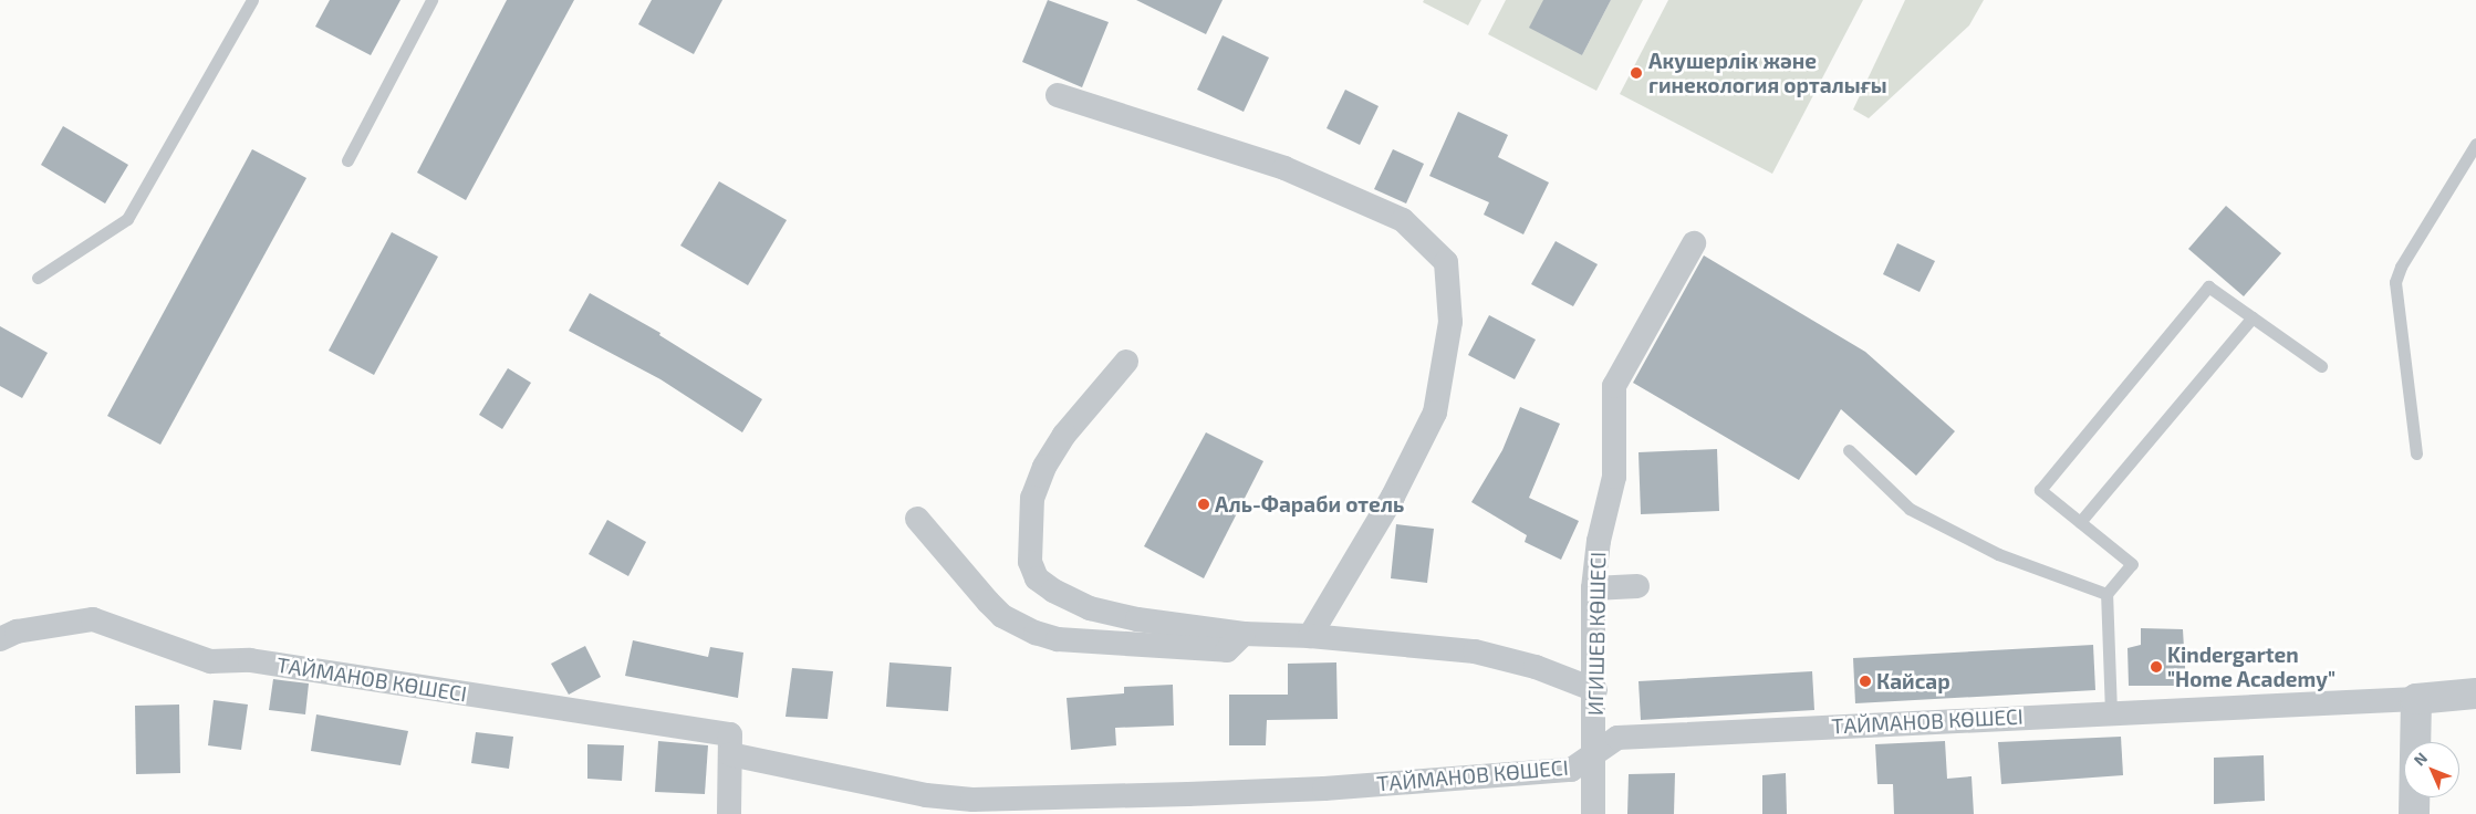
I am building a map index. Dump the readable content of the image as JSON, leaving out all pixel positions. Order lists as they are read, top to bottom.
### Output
{
  "streets": {
    "street": ["ИГИШЕВ КӨШЕСІ", "ТАЙМАНОВ КӨШЕСІ"]
  },
  "crossings": [
    ["ИГИШЕВ КӨШЕСІ", "ТАЙМАНОВ КӨШЕСІ"]
  ],
  "places": [
    "Акушерлік және гинекология орталығы",
    "Аль-Фараби отель",
    "Kindergarten \"Home Academy\"",
    "Кайсар"
  ],
  "north": "top left"
}
